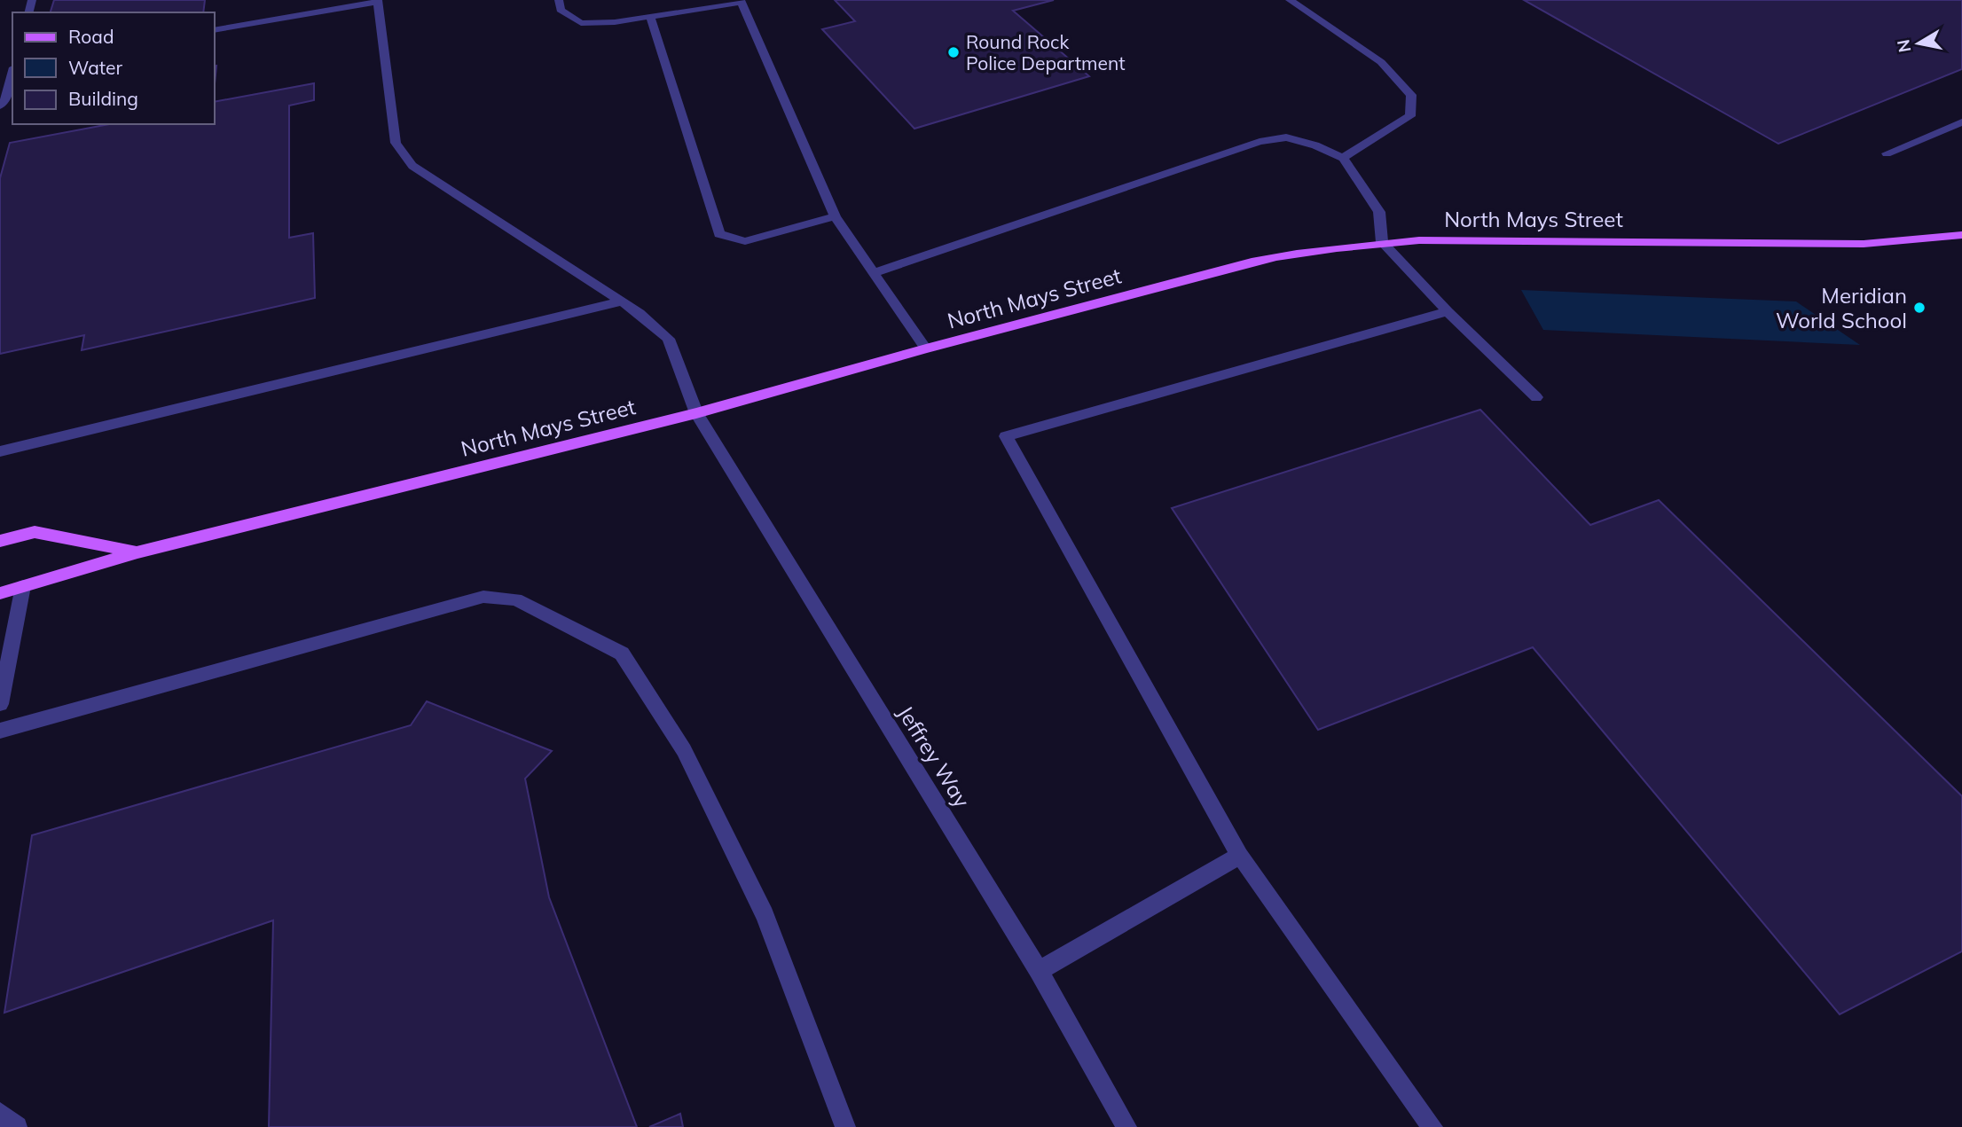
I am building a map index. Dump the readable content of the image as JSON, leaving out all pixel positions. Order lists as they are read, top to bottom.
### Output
{
  "streets": {
    "main road": ["North Mays Street"],
    "street": ["Jeffrey Way"]
  },
  "crossings": [
    ["North Mays Street", "Jeffrey Way"]
  ],
  "places": ["Round Rock Police Department", "Meridian World School"],
  "legend": ["Road", "Water", "Building"],
  "north": "left"
}
